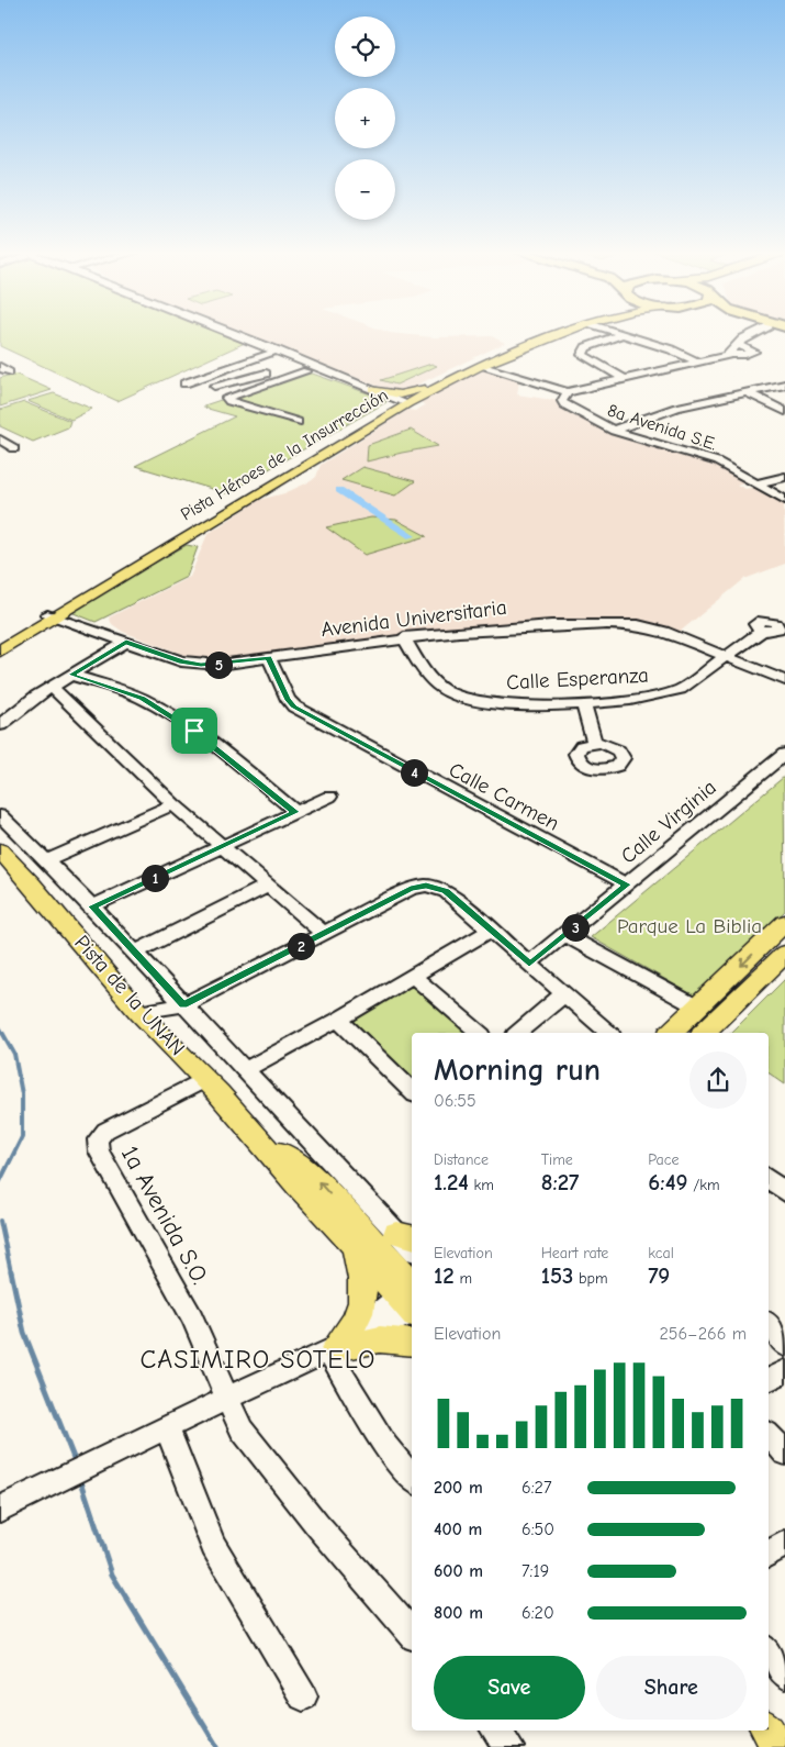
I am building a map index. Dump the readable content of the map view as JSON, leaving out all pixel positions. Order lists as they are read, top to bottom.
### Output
{
  "streets": {
    "main road": ["Pista Héroes de la Insurrección", "Pista de la UNAN"],
    "street": [
      "8a Avenida S.E.",
      "Avenida Universitaria",
      "Calle Esperanza",
      "Calle Carmen",
      "Calle Virginia",
      "1a Avenida S.O."
    ]
  },
  "crossings": [
    ["Pista Héroes de la Insurrección", "Avenida Universitaria"],
    ["Avenida Universitaria", "Calle Esperanza"],
    ["Avenida Universitaria", "Calle Carmen"],
    ["Calle Carmen", "Calle Virginia"],
    ["Pista de la UNAN", "1a Avenida S.O."]
  ],
  "districts": ["CASIMIRO SOTELO"],
  "parks": ["Parque La Biblia"],
  "page": {
    "map_buttons": ["+", "−"],
    "pins": [
      "5",
      "4",
      "1",
      "3",
      "2"
    ],
    "heading": ["Morning run", "06:55"],
    "stats": [
      ["Distance", "1.24 km"],
      ["Time", "8:27"],
      ["Pace", "6:49 /km"],
      ["Elevation", "12 m"],
      ["Heart rate", "153 bpm"],
      ["kcal", "79"]
    ],
    "chart": ["Elevation", "256–266 m"],
    "list": [
      {
        "name": "200 m",
        "note": "6:27"
      },
      {
        "name": "400 m",
        "note": "6:50"
      },
      {
        "name": "600 m",
        "note": "7:19"
      },
      {
        "name": "800 m",
        "note": "6:20"
      }
    ],
    "buttons": ["Save", "Share"]
  }
}
